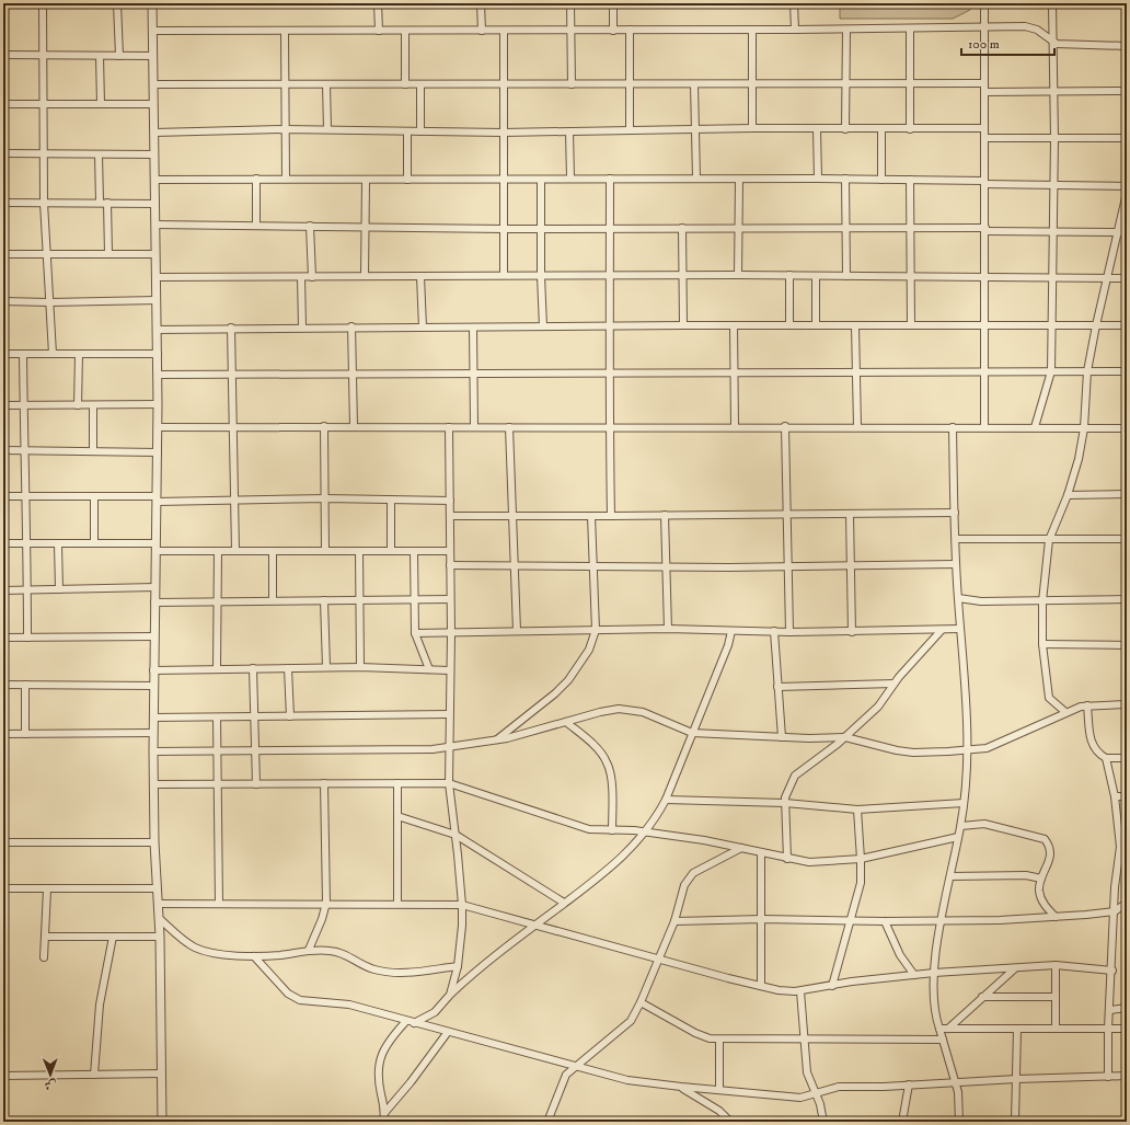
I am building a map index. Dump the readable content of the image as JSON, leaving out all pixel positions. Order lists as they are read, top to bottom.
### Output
{
  "scale_bar": "100 m",
  "north": "bottom"
}
